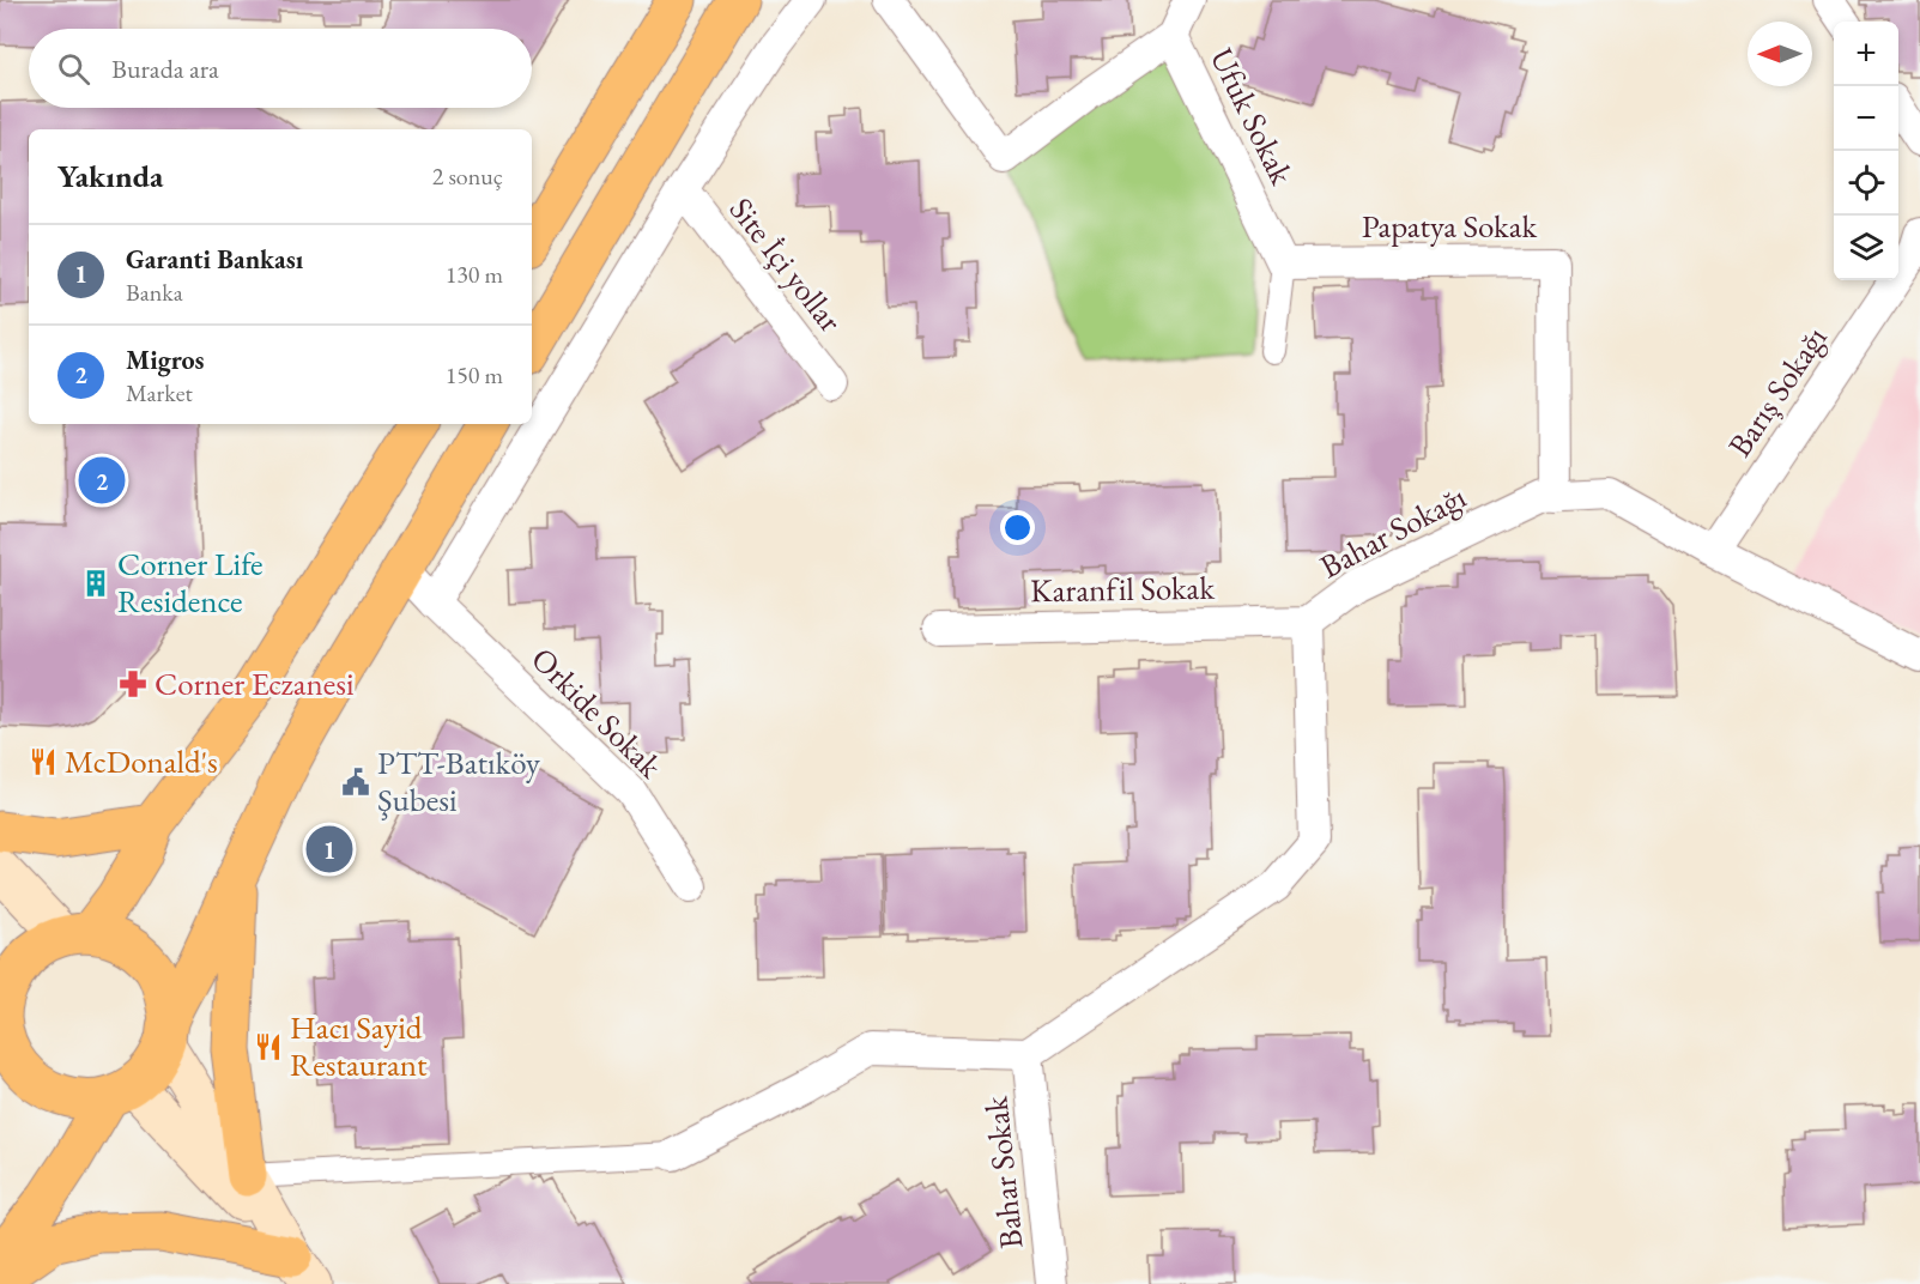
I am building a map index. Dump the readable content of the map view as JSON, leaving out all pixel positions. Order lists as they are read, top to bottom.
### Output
{
  "streets": {
    "street": [
      "Ufuk Sokak",
      "Papatya Sokak",
      "Site İçi yollar",
      "Barış Sokağı",
      "Bahar Sokağı",
      "Karanfil Sokak",
      "Orkide Sokak",
      "Bahar Sokak"
    ]
  },
  "crossings": [
    ["Ufuk Sokak", "Papatya Sokak"],
    ["Papatya Sokak", "Bahar Sokağı"],
    ["Barış Sokağı", "Bahar Sokağı"],
    ["Bahar Sokağı", "Karanfil Sokak"],
    ["Bahar Sokağı", "Bahar Sokak"]
  ],
  "places": {
    "building": ["Corner Life Residence"],
    "pharmacy": ["Corner Eczanesi"],
    "restaurant": ["McDonald's", "Hacı Sayid Restaurant"],
    "public building": ["PTT-Batıköy Şubesi"]
  },
  "north": "left",
  "page": {
    "map_buttons": ["+", "−"],
    "search": "Burada ara",
    "heading": ["Yakında", "2 sonuç"],
    "list": [
      {
        "mark": "1",
        "name": "Garanti Bankası",
        "note": "Banka",
        "value": "130 m"
      },
      {
        "mark": "2",
        "name": "Migros",
        "note": "Market",
        "value": "150 m"
      }
    ],
    "pins": ["2", "1"]
  }
}
